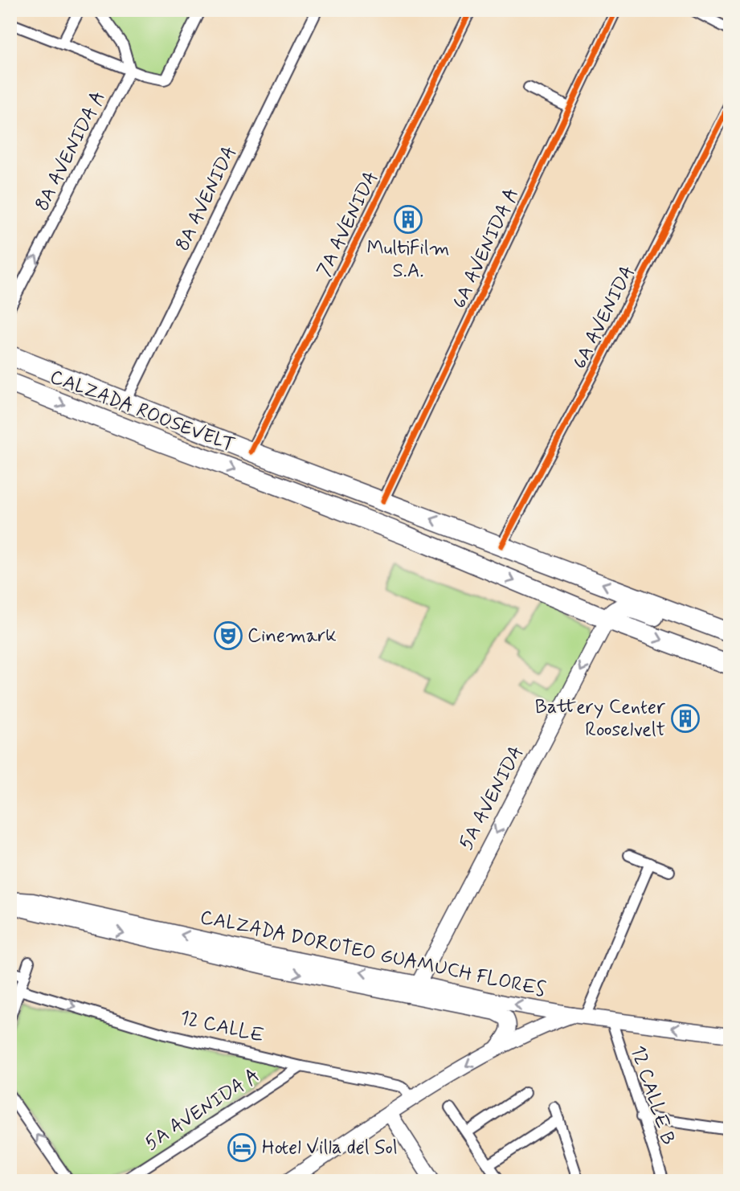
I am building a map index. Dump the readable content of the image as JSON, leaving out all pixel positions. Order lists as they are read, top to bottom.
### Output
{
  "streets": {
    "highway": ["CALZADA ROOSEVELT"],
    "main road": ["5A AVENIDA", "CALZADA DOROTEO GUAMUCH FLORES"],
    "street": [
      "8A AVENIDA A",
      "8A AVENIDA",
      "7A AVENIDA",
      "6A AVENIDA A",
      "6A AVENIDA",
      "12 CALLE",
      "12 CALLE B",
      "5A AVENIDA A"
    ]
  },
  "crossings": [
    ["8A AVENIDA", "CALZADA ROOSEVELT"],
    ["7A AVENIDA", "CALZADA ROOSEVELT"],
    ["6A AVENIDA A", "CALZADA ROOSEVELT"],
    ["6A AVENIDA", "CALZADA ROOSEVELT"],
    ["CALZADA ROOSEVELT", "5A AVENIDA"],
    ["5A AVENIDA", "CALZADA DOROTEO GUAMUCH FLORES"],
    ["CALZADA DOROTEO GUAMUCH FLORES", "12 CALLE B"],
    ["12 CALLE", "5A AVENIDA A"]
  ],
  "one_way": ["8A AVENIDA A", "5A AVENIDA", "12 CALLE"],
  "places": {
    "building": ["MultiFilm S.A.", "Battery Center Rooselvelt"],
    "theatre": ["Cinemark"],
    "hotel": ["Hotel Villa del Sol"]
  }
}
